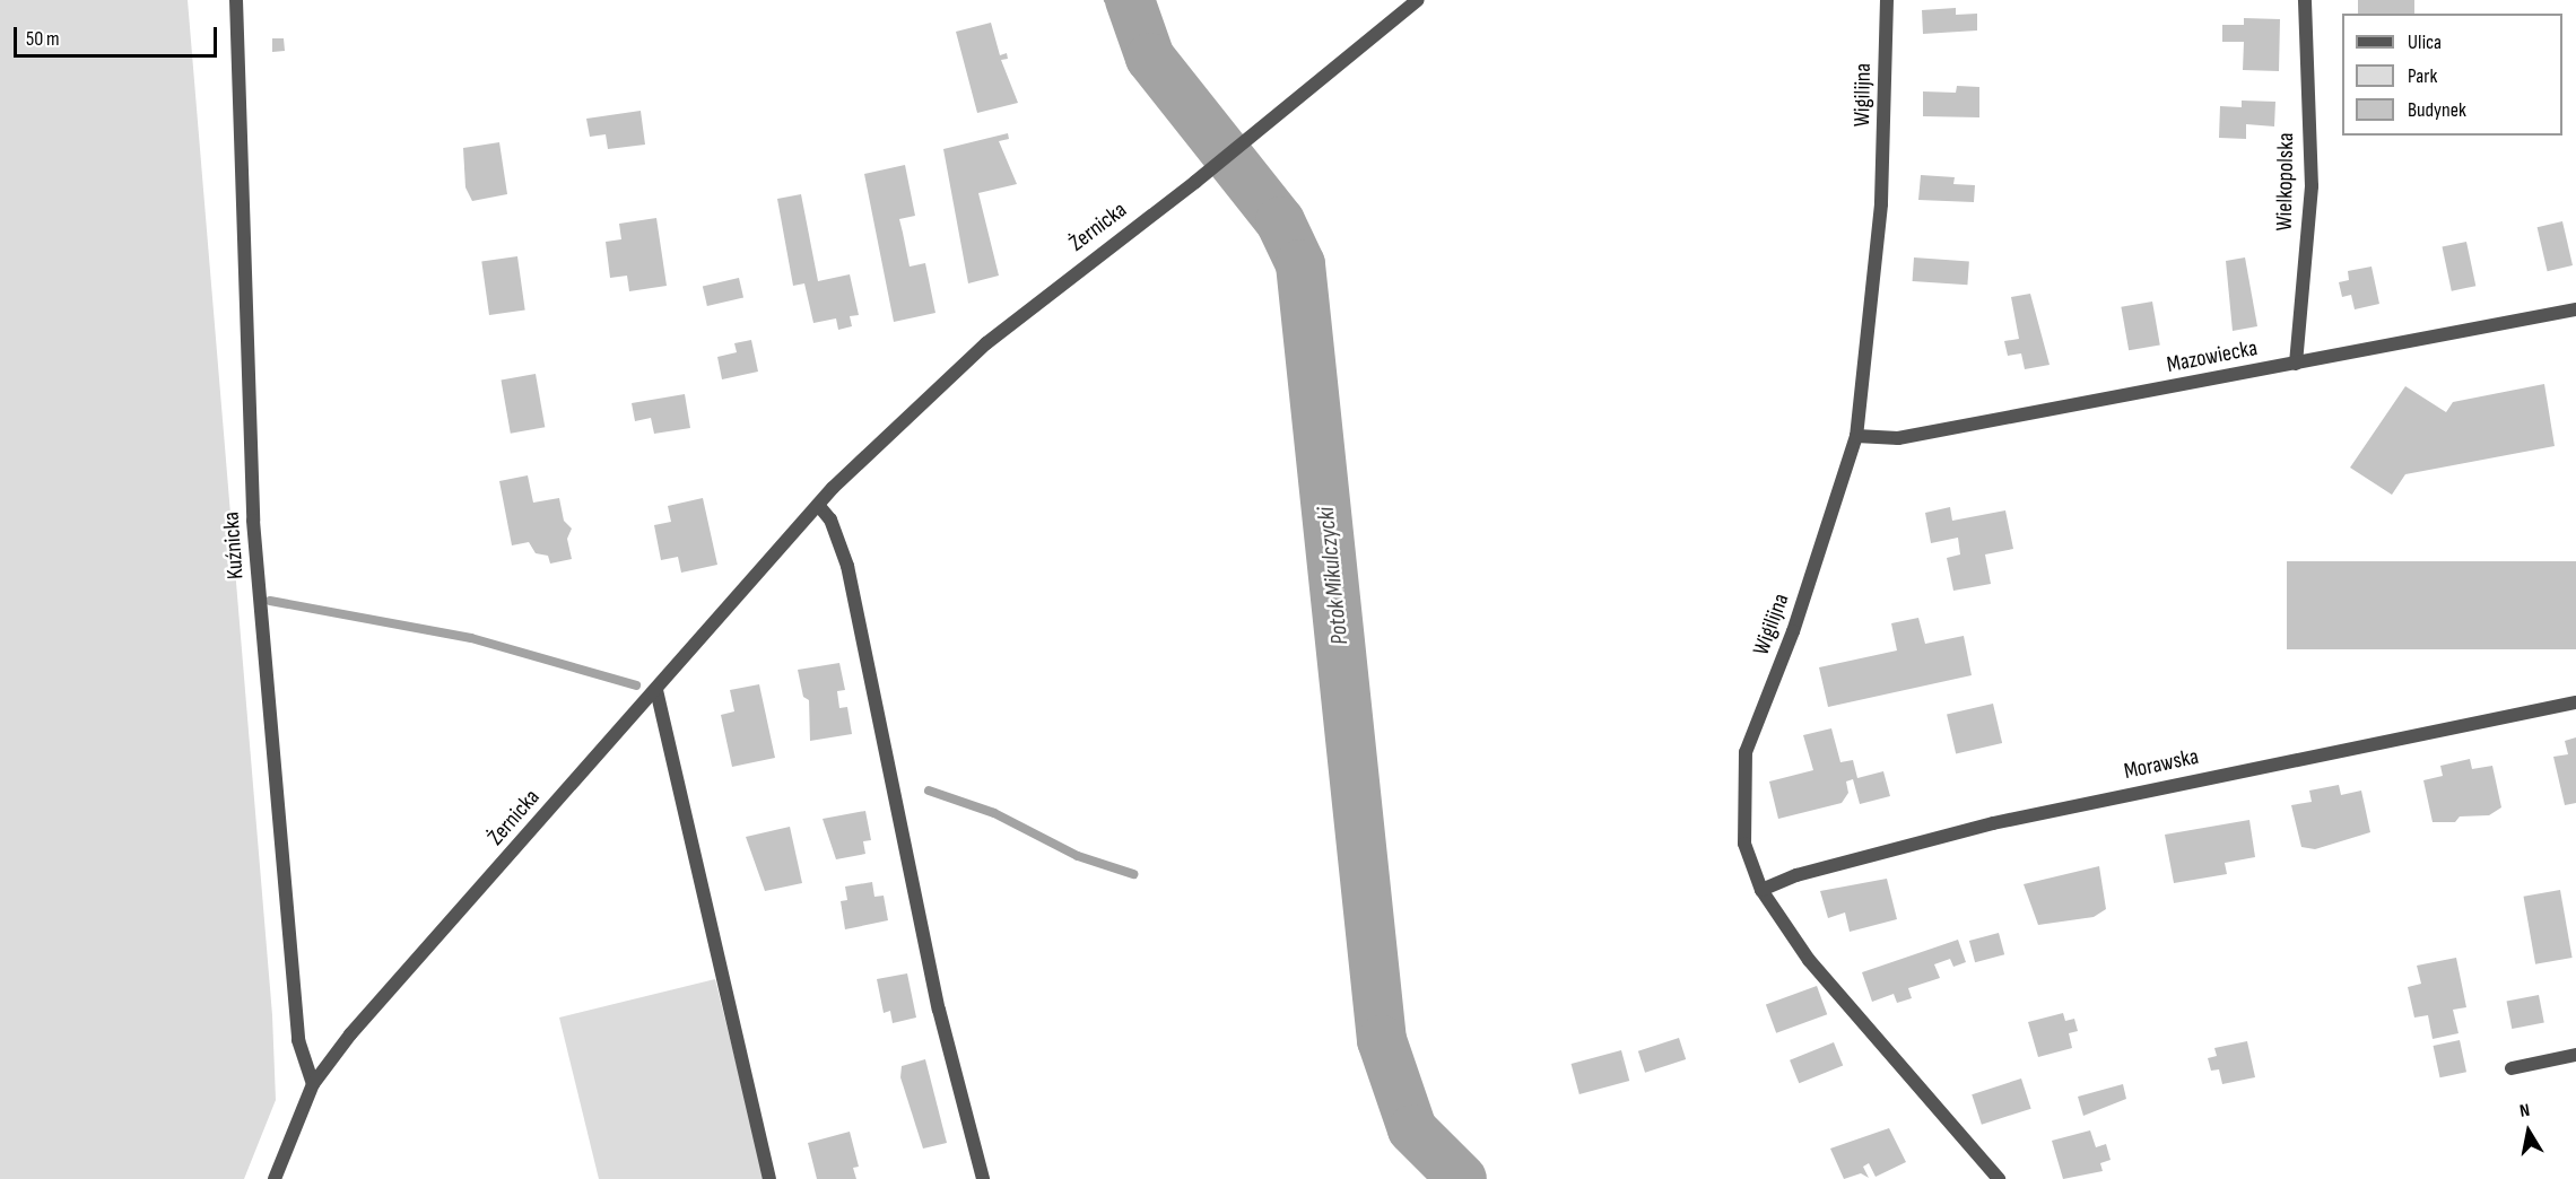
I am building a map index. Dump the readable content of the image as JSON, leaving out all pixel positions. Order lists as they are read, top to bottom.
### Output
{
  "streets": {
    "street": [
      "Wigilijna",
      "Wielkopolska",
      "Żernicka",
      "Mazowiecka",
      "Kuźnicka",
      "Morawska"
    ]
  },
  "crossings": [
    ["Wigilijna", "Mazowiecka"],
    ["Wigilijna", "Morawska"],
    ["Wielkopolska", "Mazowiecka"],
    ["Żernicka", "Kuźnicka"]
  ],
  "water": ["Potok Mikulczycki"],
  "legend": ["Ulica", "Park", "Budynek"],
  "scale_bar": "50 m",
  "north": "top"
}
